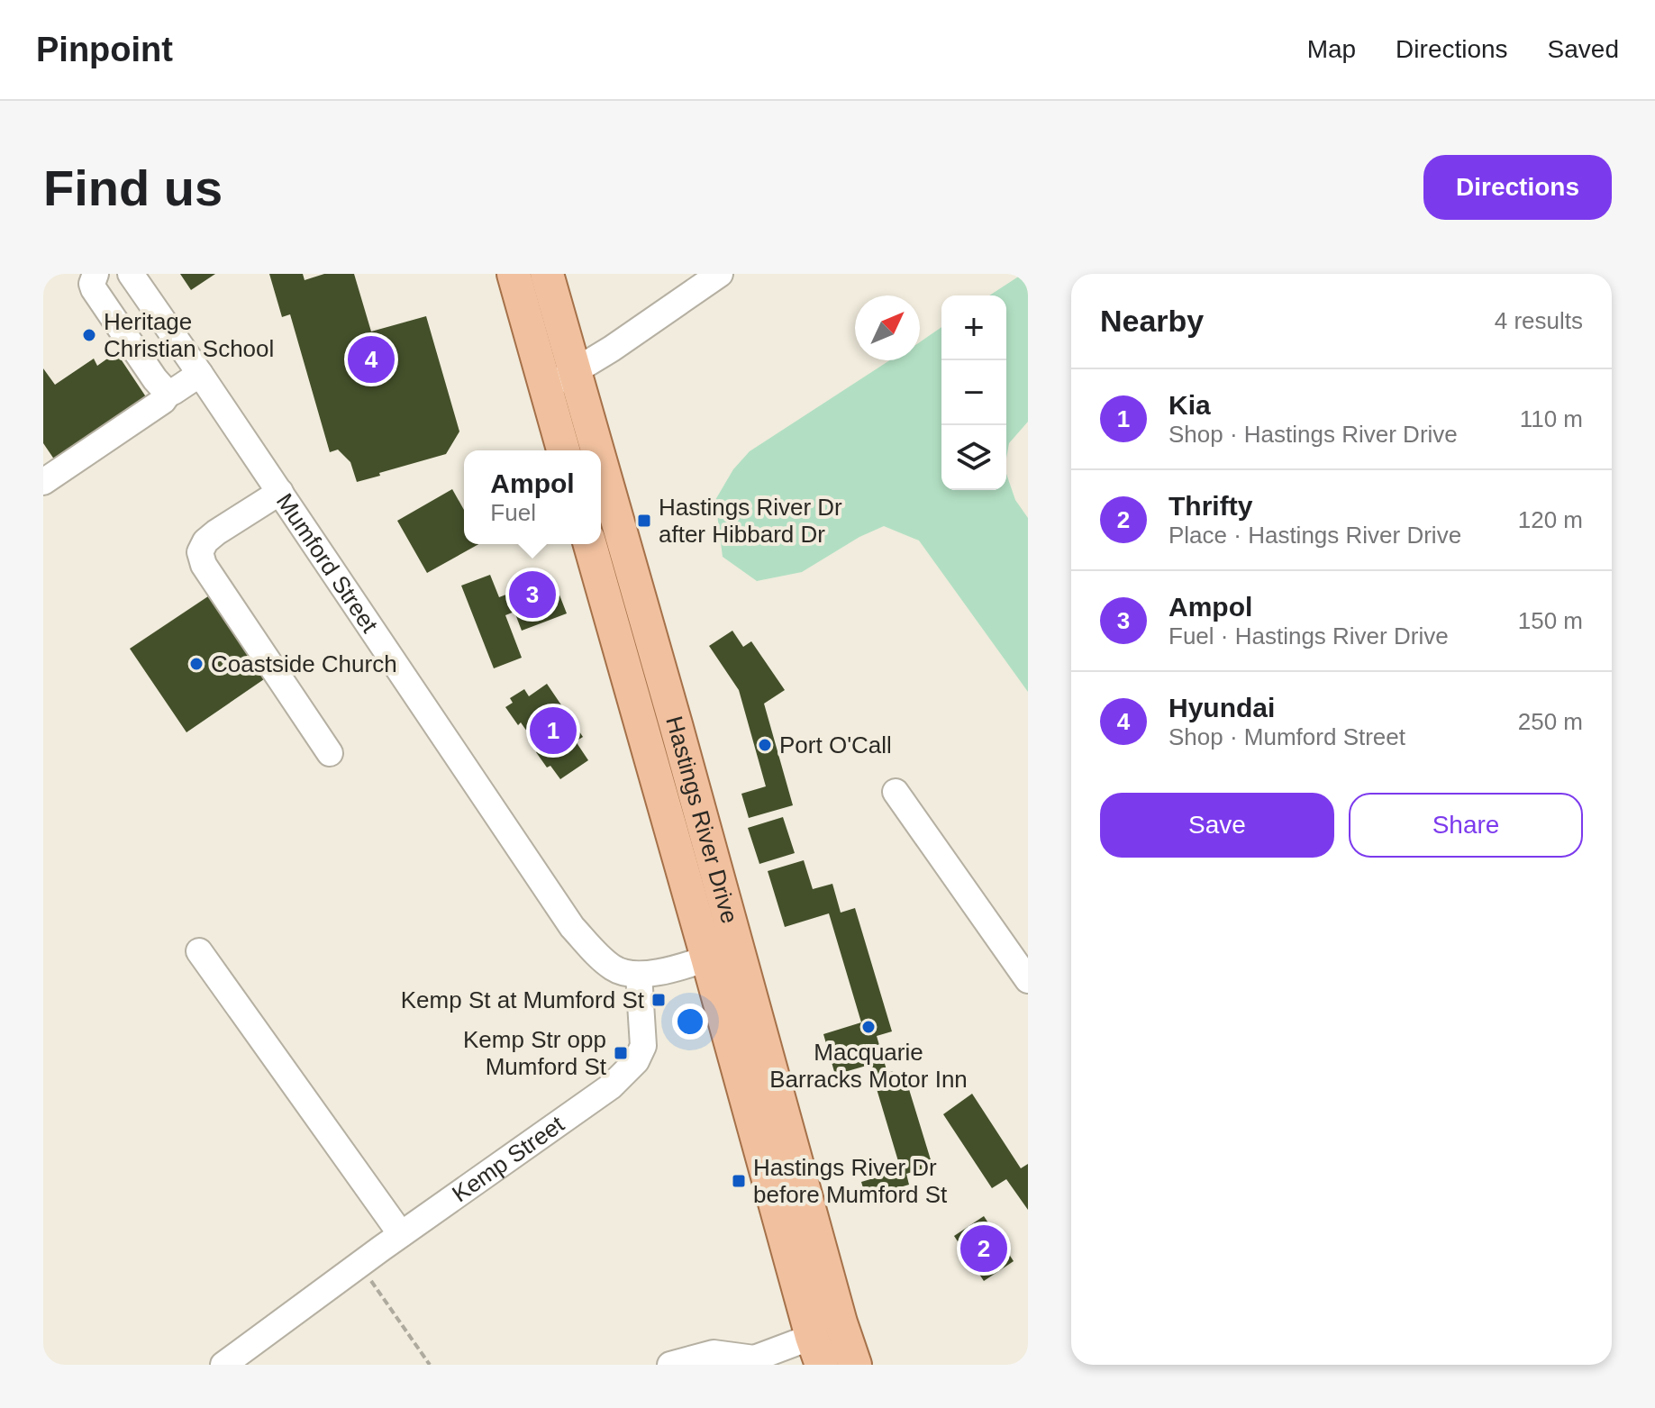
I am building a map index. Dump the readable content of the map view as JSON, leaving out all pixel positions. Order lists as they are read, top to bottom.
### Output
{
  "streets": {
    "main road": ["Hastings River Drive"],
    "street": ["Mumford Street", "Kemp Street"]
  },
  "crossings": [
    ["Mumford Street", "Kemp Street"]
  ],
  "places": {
    "other": [
      "Heritage Christian School",
      "Coastside Church",
      "Port O'Call",
      "Macquarie Barracks Motor Inn"
    ],
    "transit": [
      "Hastings River Dr after Hibbard Dr",
      "Kemp St at Mumford St",
      "Kemp Str opp Mumford St",
      "Hastings River Dr before Mumford St"
    ]
  },
  "north": "top right",
  "page": {
    "header": "Pinpoint",
    "nav": ["Map", "Directions", "Saved"],
    "buttons": [
      "Directions",
      ["Save", "Share"]
    ],
    "title": "Find us",
    "heading": ["Nearby", "4 results"],
    "map_buttons": ["+", "−"],
    "pins": [
      "4",
      "3",
      "1",
      "2"
    ],
    "list": [
      {
        "mark": "1",
        "name": "Kia",
        "note": "Shop · Hastings River Drive",
        "value": "110 m"
      },
      {
        "mark": "2",
        "name": "Thrifty",
        "note": "Place · Hastings River Drive",
        "value": "120 m"
      },
      {
        "mark": "3",
        "name": "Ampol",
        "note": "Fuel · Hastings River Drive",
        "value": "150 m"
      },
      {
        "mark": "4",
        "name": "Hyundai",
        "note": "Shop · Mumford Street",
        "value": "250 m"
      }
    ],
    "popup": ["Ampol", "Fuel"]
  }
}
